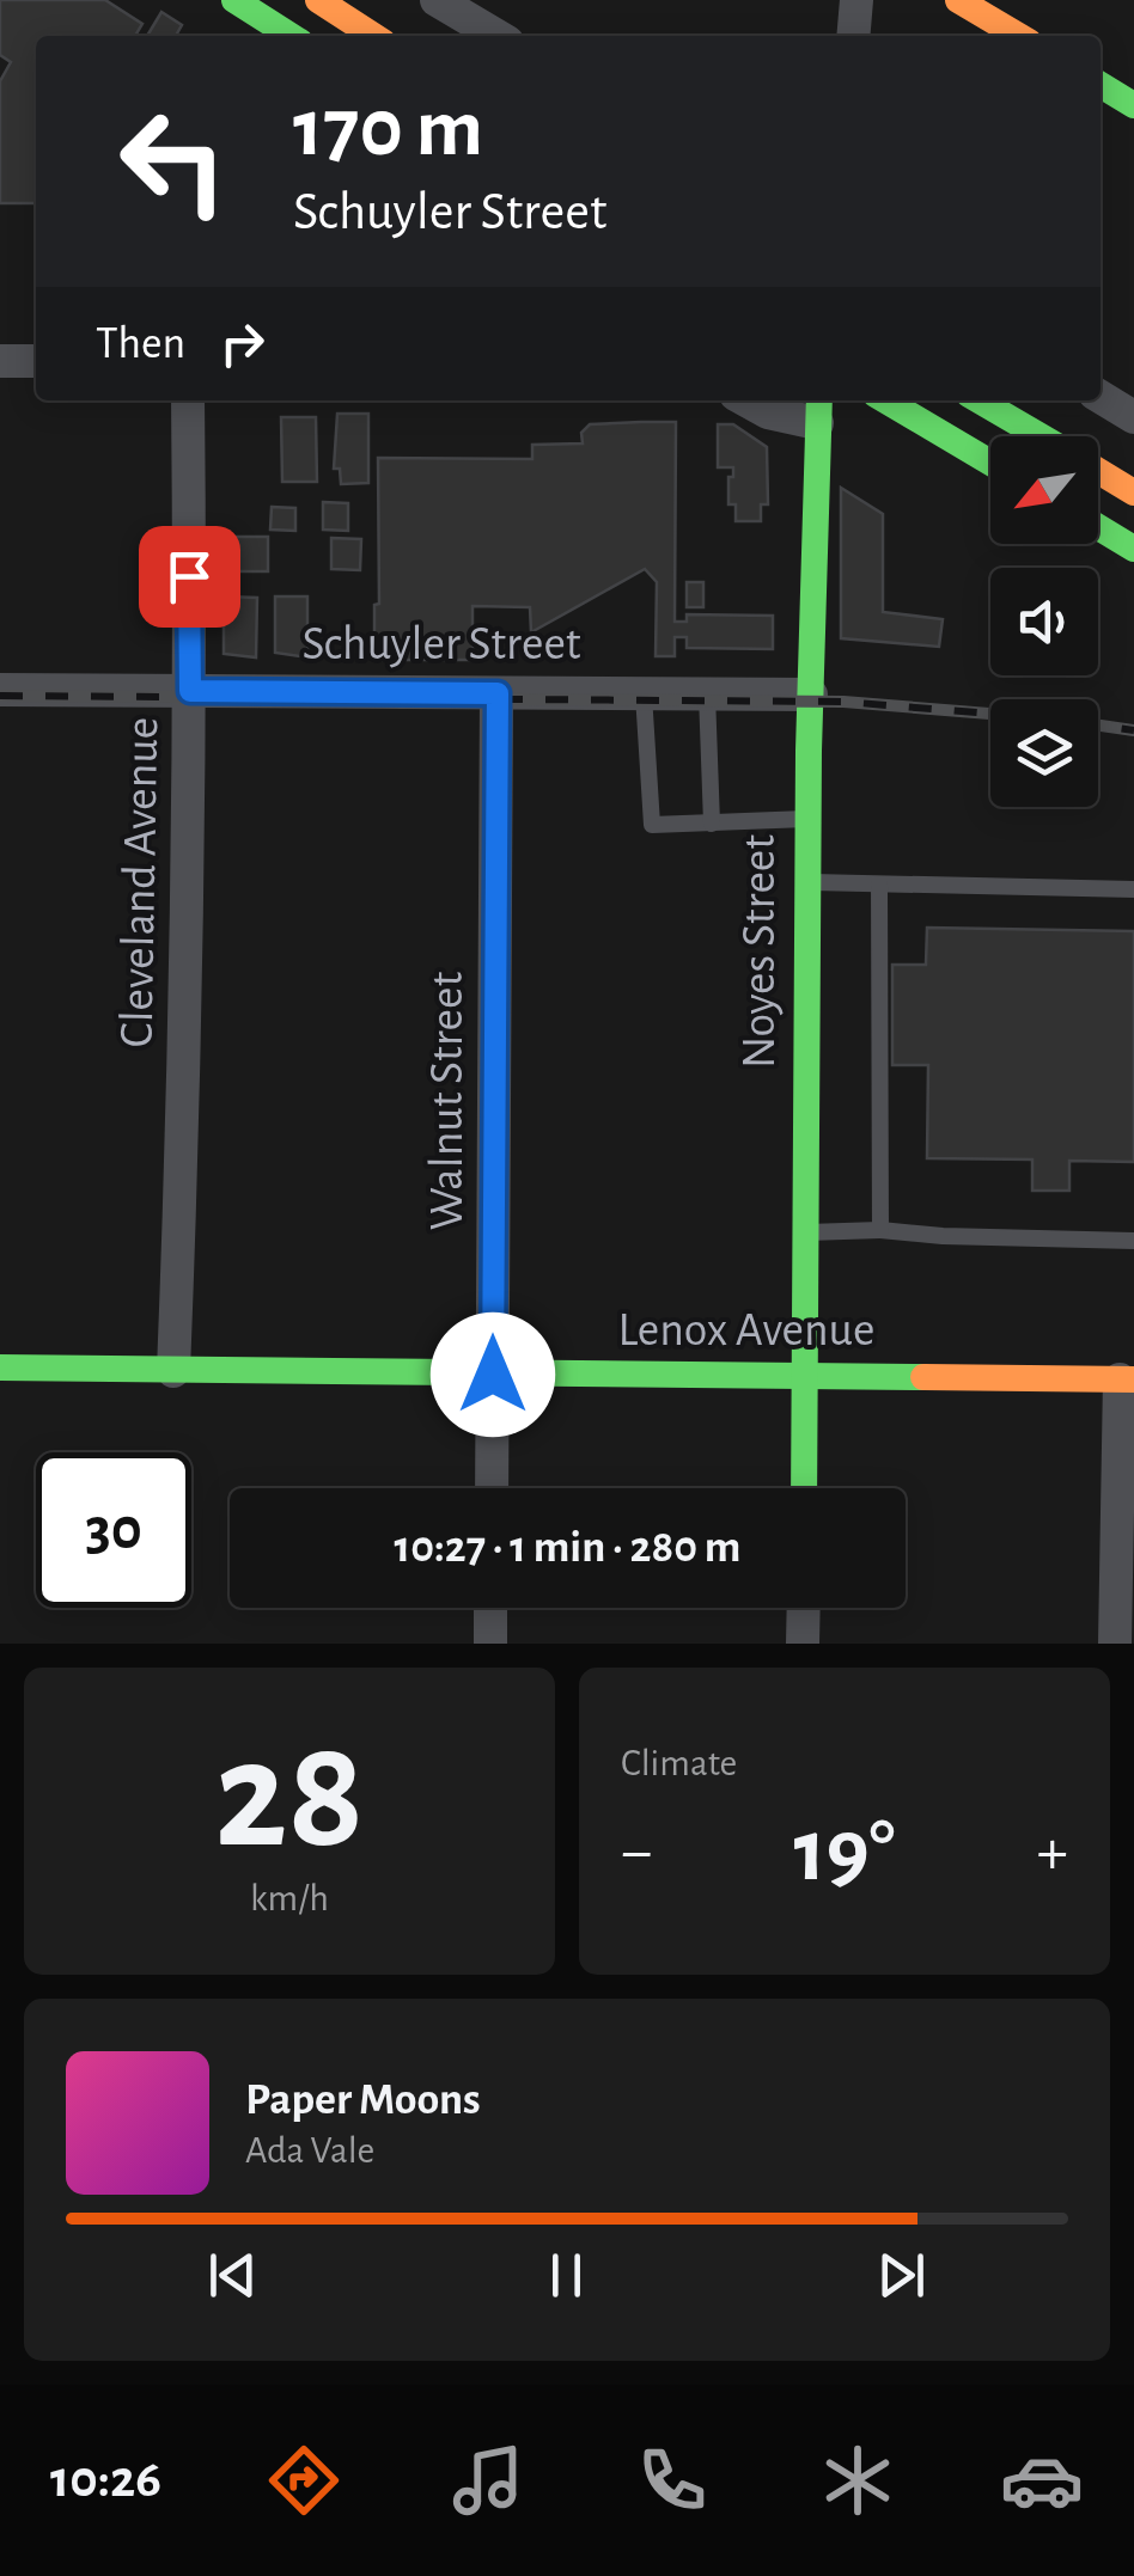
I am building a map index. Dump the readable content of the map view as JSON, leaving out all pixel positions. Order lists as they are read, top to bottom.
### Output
{
  "streets": {
    "main road": ["Noyes Street", "Lenox Avenue"],
    "street": ["Schuyler Street", "Cleveland Avenue", "Walnut Street"]
  },
  "crossings": [
    ["Schuyler Street", "Cleveland Avenue"],
    ["Schuyler Street", "Noyes Street"],
    ["Schuyler Street", "Walnut Street"],
    ["Cleveland Avenue", "Lenox Avenue"],
    ["Noyes Street", "Lenox Avenue"],
    ["Walnut Street", "Lenox Avenue"]
  ],
  "north": "bottom left",
  "page": {
    "turn": ["170 m", "Schuyler Street"],
    "then": "Then",
    "limit": "30",
    "trip": "10:27 · 1 min · 280 m",
    "tile": [
      ["28", "km/h"],
      "Climate"
    ],
    "heat": ["−", "19°", "+"],
    "song": ["Paper Moons", "Ada Vale"],
    "tabs": "10:26"
  }
}
